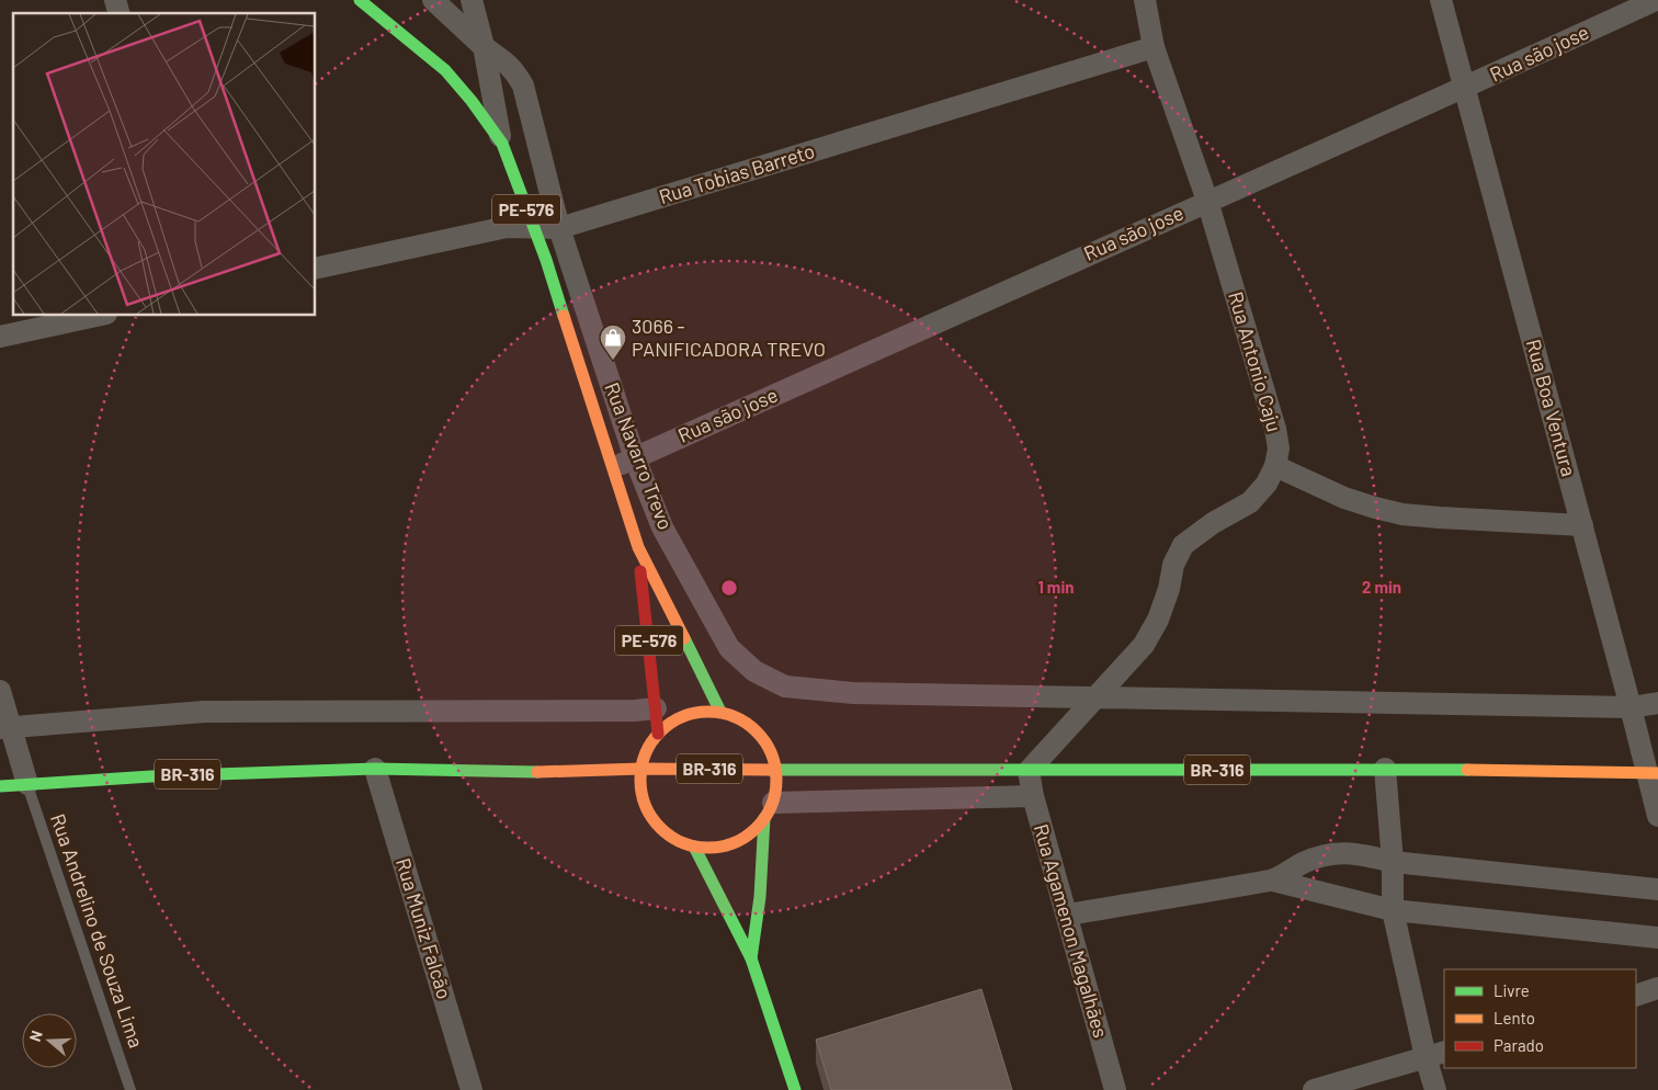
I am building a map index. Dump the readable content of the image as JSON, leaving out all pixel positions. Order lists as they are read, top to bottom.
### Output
{
  "streets": {
    "main road": ["PE-576", "BR-316"],
    "street": [
      "Rua são jose",
      "Rua Tobias Barreto",
      "Rua Antonio Caju",
      "Rua Boa Ventura",
      "Rua Navarro Trevo",
      "Rua Muniz Falcão",
      "Rua Agamenon Magalhães"
    ],
    "lane": ["Rua Andrelino de Souza Lima"]
  },
  "crossings": [
    ["Rua são jose", "PE-576"],
    ["Rua são jose", "Rua Antonio Caju"],
    ["Rua são jose", "Rua Boa Ventura"],
    ["Rua são jose", "Rua Navarro Trevo"],
    ["Rua Tobias Barreto", "PE-576"],
    ["Rua Tobias Barreto", "Rua Antonio Caju"],
    ["Rua Tobias Barreto", "Rua Navarro Trevo"],
    ["Rua Antonio Caju", "Rua Navarro Trevo"],
    ["Rua Antonio Caju", "BR-316"],
    ["Rua Antonio Caju", "Rua Agamenon Magalhães"],
    ["Rua Boa Ventura", "BR-316"],
    ["BR-316", "Rua Muniz Falcão"],
    ["BR-316", "Rua Andrelino de Souza Lima"],
    ["BR-316", "Rua Agamenon Magalhães"]
  ],
  "places": {
    "shop": ["3066 - PANIFICADORA TREVO"]
  },
  "legend": ["Livre", "Lento", "Parado"],
  "north": "left",
  "rings": ["1 min", "2 min"]
}
